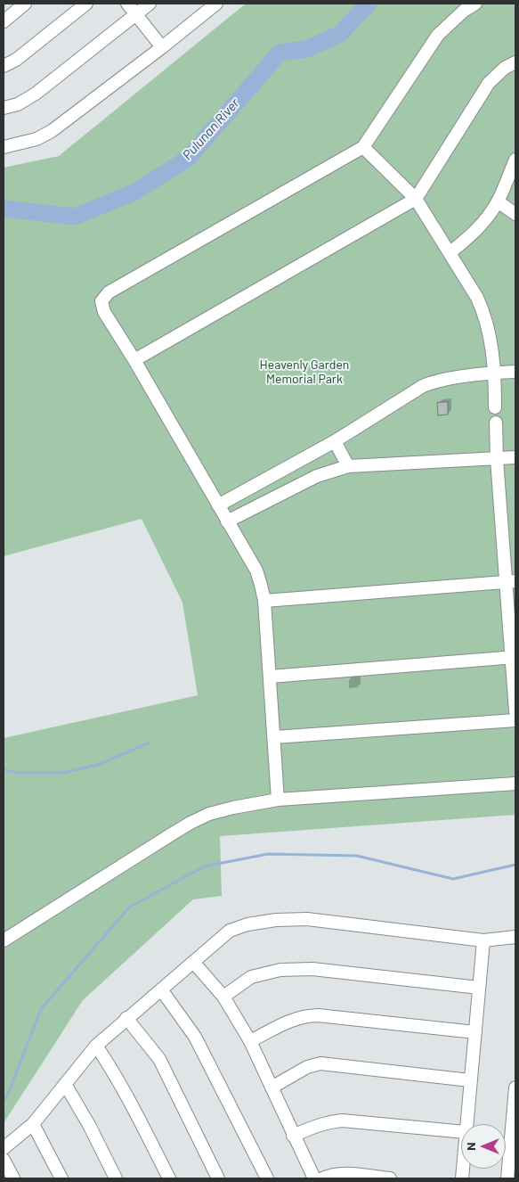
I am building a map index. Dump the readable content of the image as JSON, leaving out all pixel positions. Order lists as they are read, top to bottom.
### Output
{
  "water": ["Pulunan River"],
  "parks": ["Heavenly Garden Memorial Park"],
  "north": "left"
}
